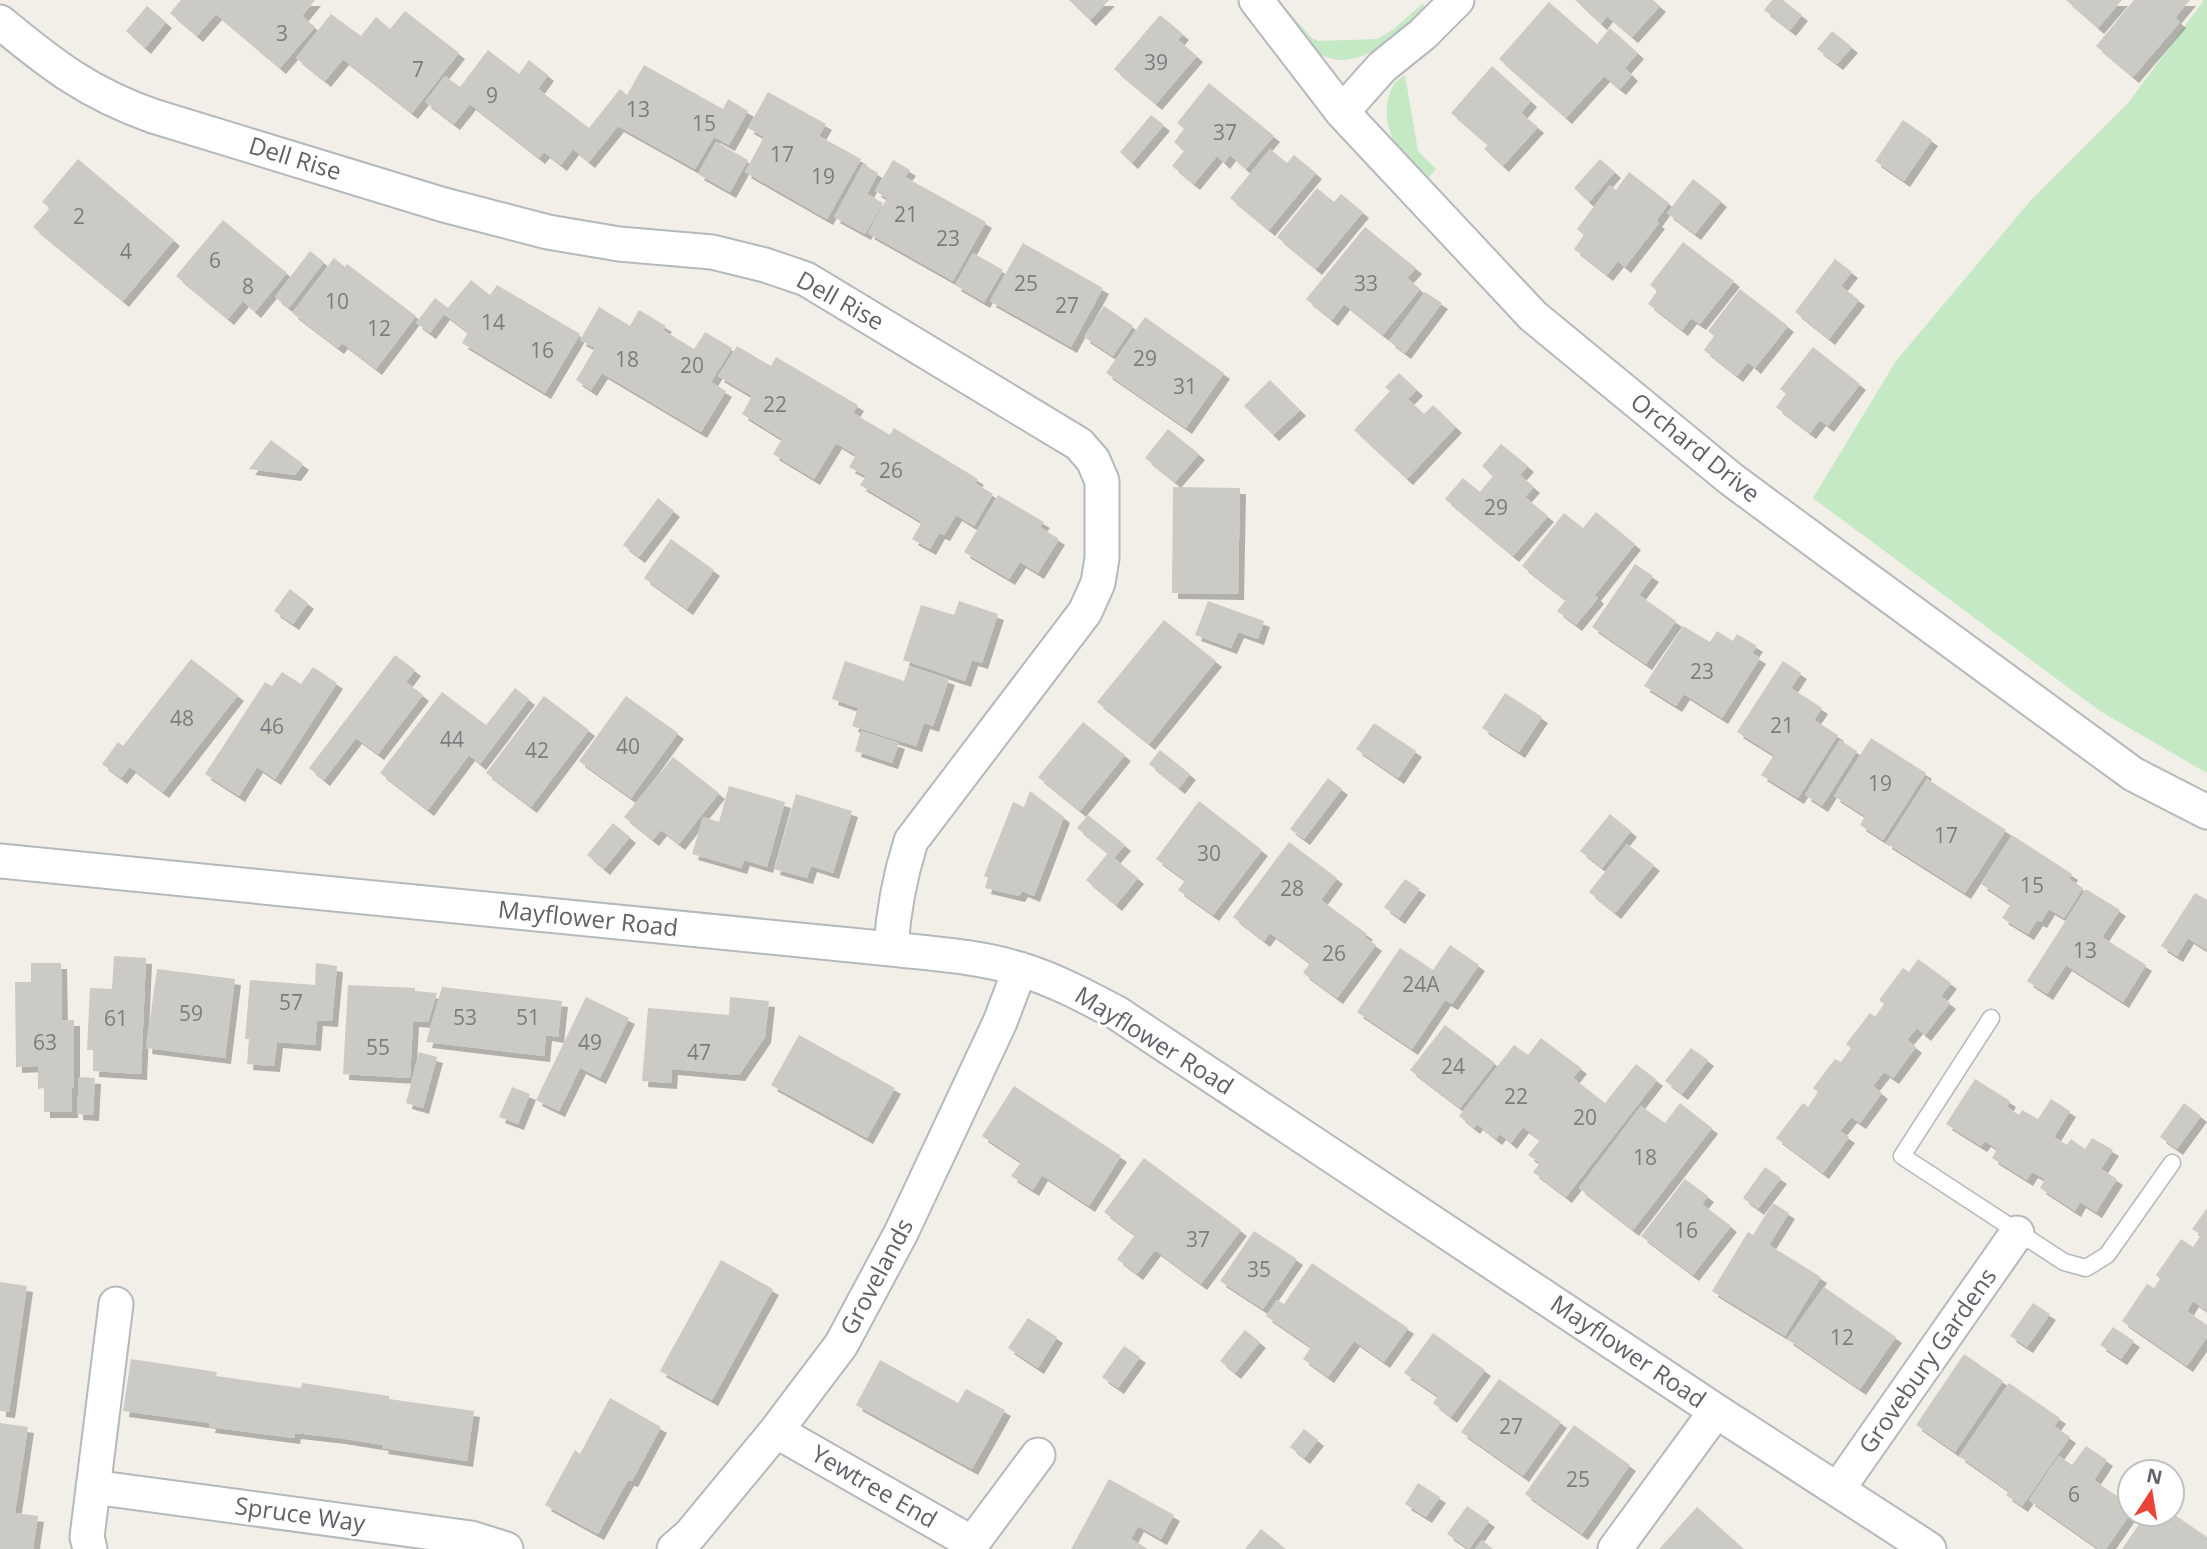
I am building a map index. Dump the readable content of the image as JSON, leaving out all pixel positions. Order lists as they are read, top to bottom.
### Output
{
  "streets": {
    "street": [
      "Dell Rise",
      "Orchard Drive",
      "Mayflower Road",
      "Grovelands",
      "Grovebury Gardens",
      "Yewtree End",
      "Spruce Way"
    ]
  },
  "crossings": [
    ["Dell Rise", "Mayflower Road"],
    ["Mayflower Road", "Grovelands"],
    ["Mayflower Road", "Grovebury Gardens"],
    ["Grovelands", "Yewtree End"]
  ],
  "house_numbers": [
    "3",
    "39",
    "7",
    "9",
    "13",
    "15",
    "37",
    "17",
    "19",
    "21",
    "2",
    "23",
    "4",
    "6",
    "25",
    "33",
    "8",
    "10",
    "27",
    "14",
    "12",
    "16",
    "29",
    "18",
    "20",
    "31",
    "22",
    "26",
    "29",
    "23",
    "48",
    "21",
    "46",
    "44",
    "40",
    "42",
    "19",
    "17",
    "30",
    "15",
    "28",
    "13",
    "26",
    "24A",
    "57",
    "59",
    "53",
    "51",
    "61",
    "63",
    "49",
    "55",
    "47",
    "24",
    "22",
    "20",
    "18",
    "16",
    "37",
    "35",
    "12",
    "27",
    "25",
    "6"
  ],
  "north": "top"
}
